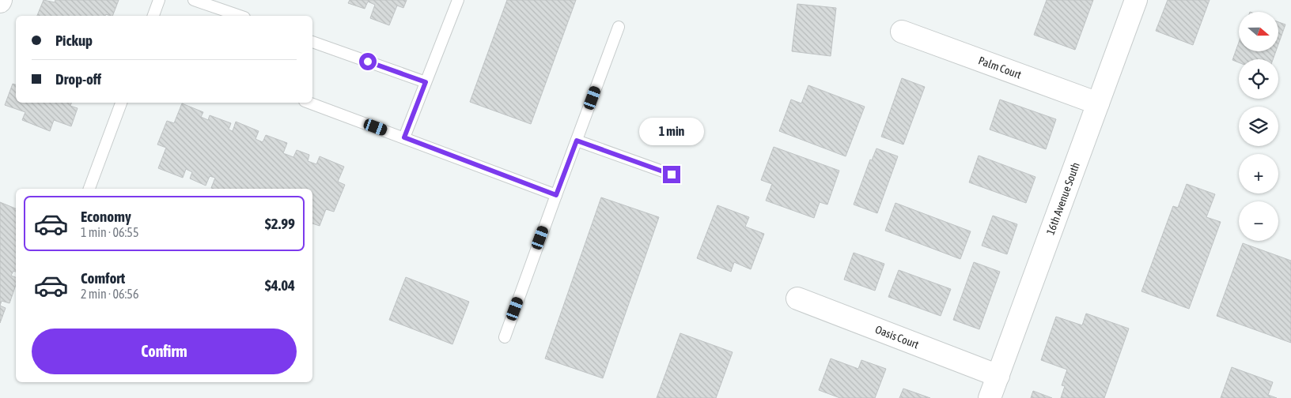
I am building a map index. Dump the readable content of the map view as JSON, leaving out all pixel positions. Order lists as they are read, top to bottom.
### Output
{
  "streets": {
    "street": ["Palm Court", "16th Avenue South", "Oasis Court"]
  },
  "crossings": [
    ["Palm Court", "16th Avenue South"],
    ["16th Avenue South", "Oasis Court"]
  ],
  "north": "right",
  "page": {
    "map_buttons": ["+", "−"],
    "banner": ["Pickup", "Drop-off"],
    "bubble": "1 min",
    "list": [
      {
        "name": "Economy",
        "note": "1 min · 06:55",
        "value": "$2.99"
      },
      {
        "name": "Comfort",
        "note": "2 min · 06:56",
        "value": "$4.04"
      }
    ],
    "buttons": "Confirm"
  }
}
